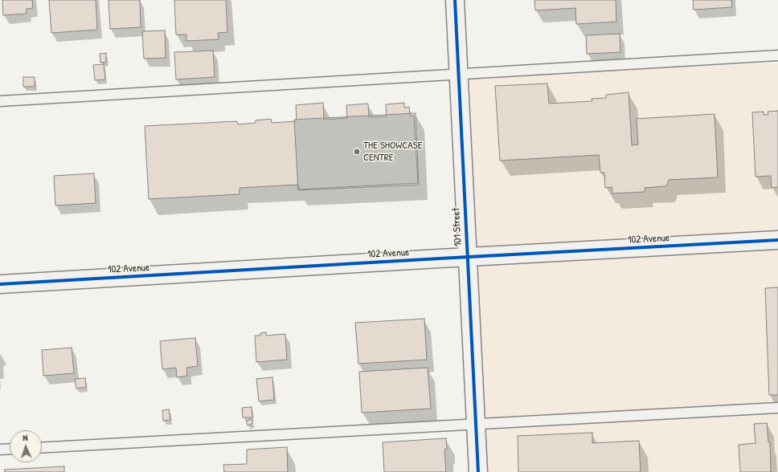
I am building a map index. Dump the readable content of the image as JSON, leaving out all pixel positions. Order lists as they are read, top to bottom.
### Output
{
  "streets": {
    "street": ["101 Street", "102 Avenue"]
  },
  "crossings": [
    ["101 Street", "102 Avenue"]
  ],
  "places": ["THE SHOWCASE CENTRE"],
  "north": "top"
}
